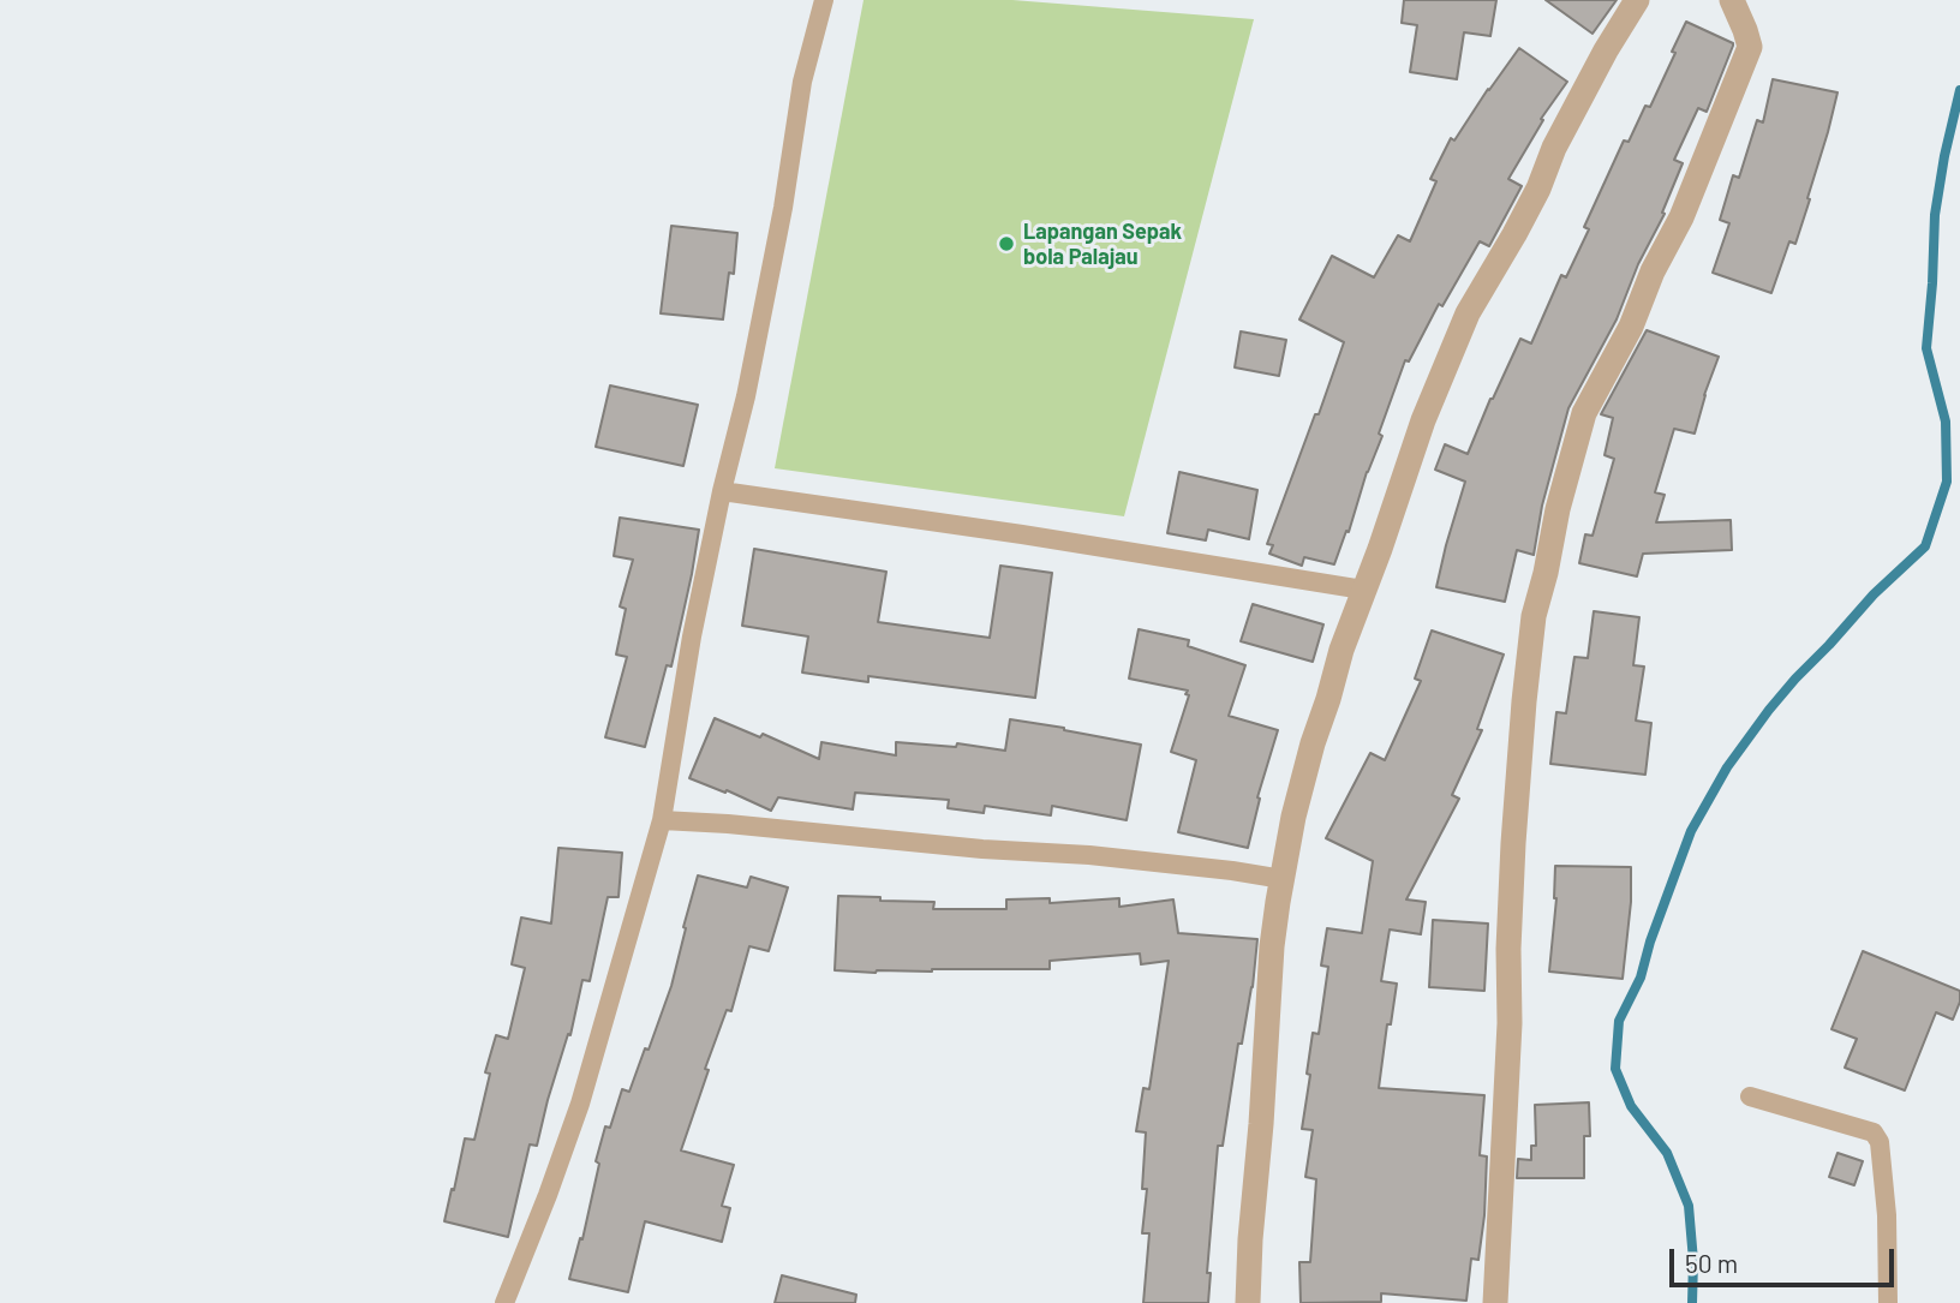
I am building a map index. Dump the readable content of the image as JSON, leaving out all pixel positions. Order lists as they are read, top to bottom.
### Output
{
  "places": ["Lapangan Sepak bola Palajau"],
  "scale_bar": "50 m"
}
